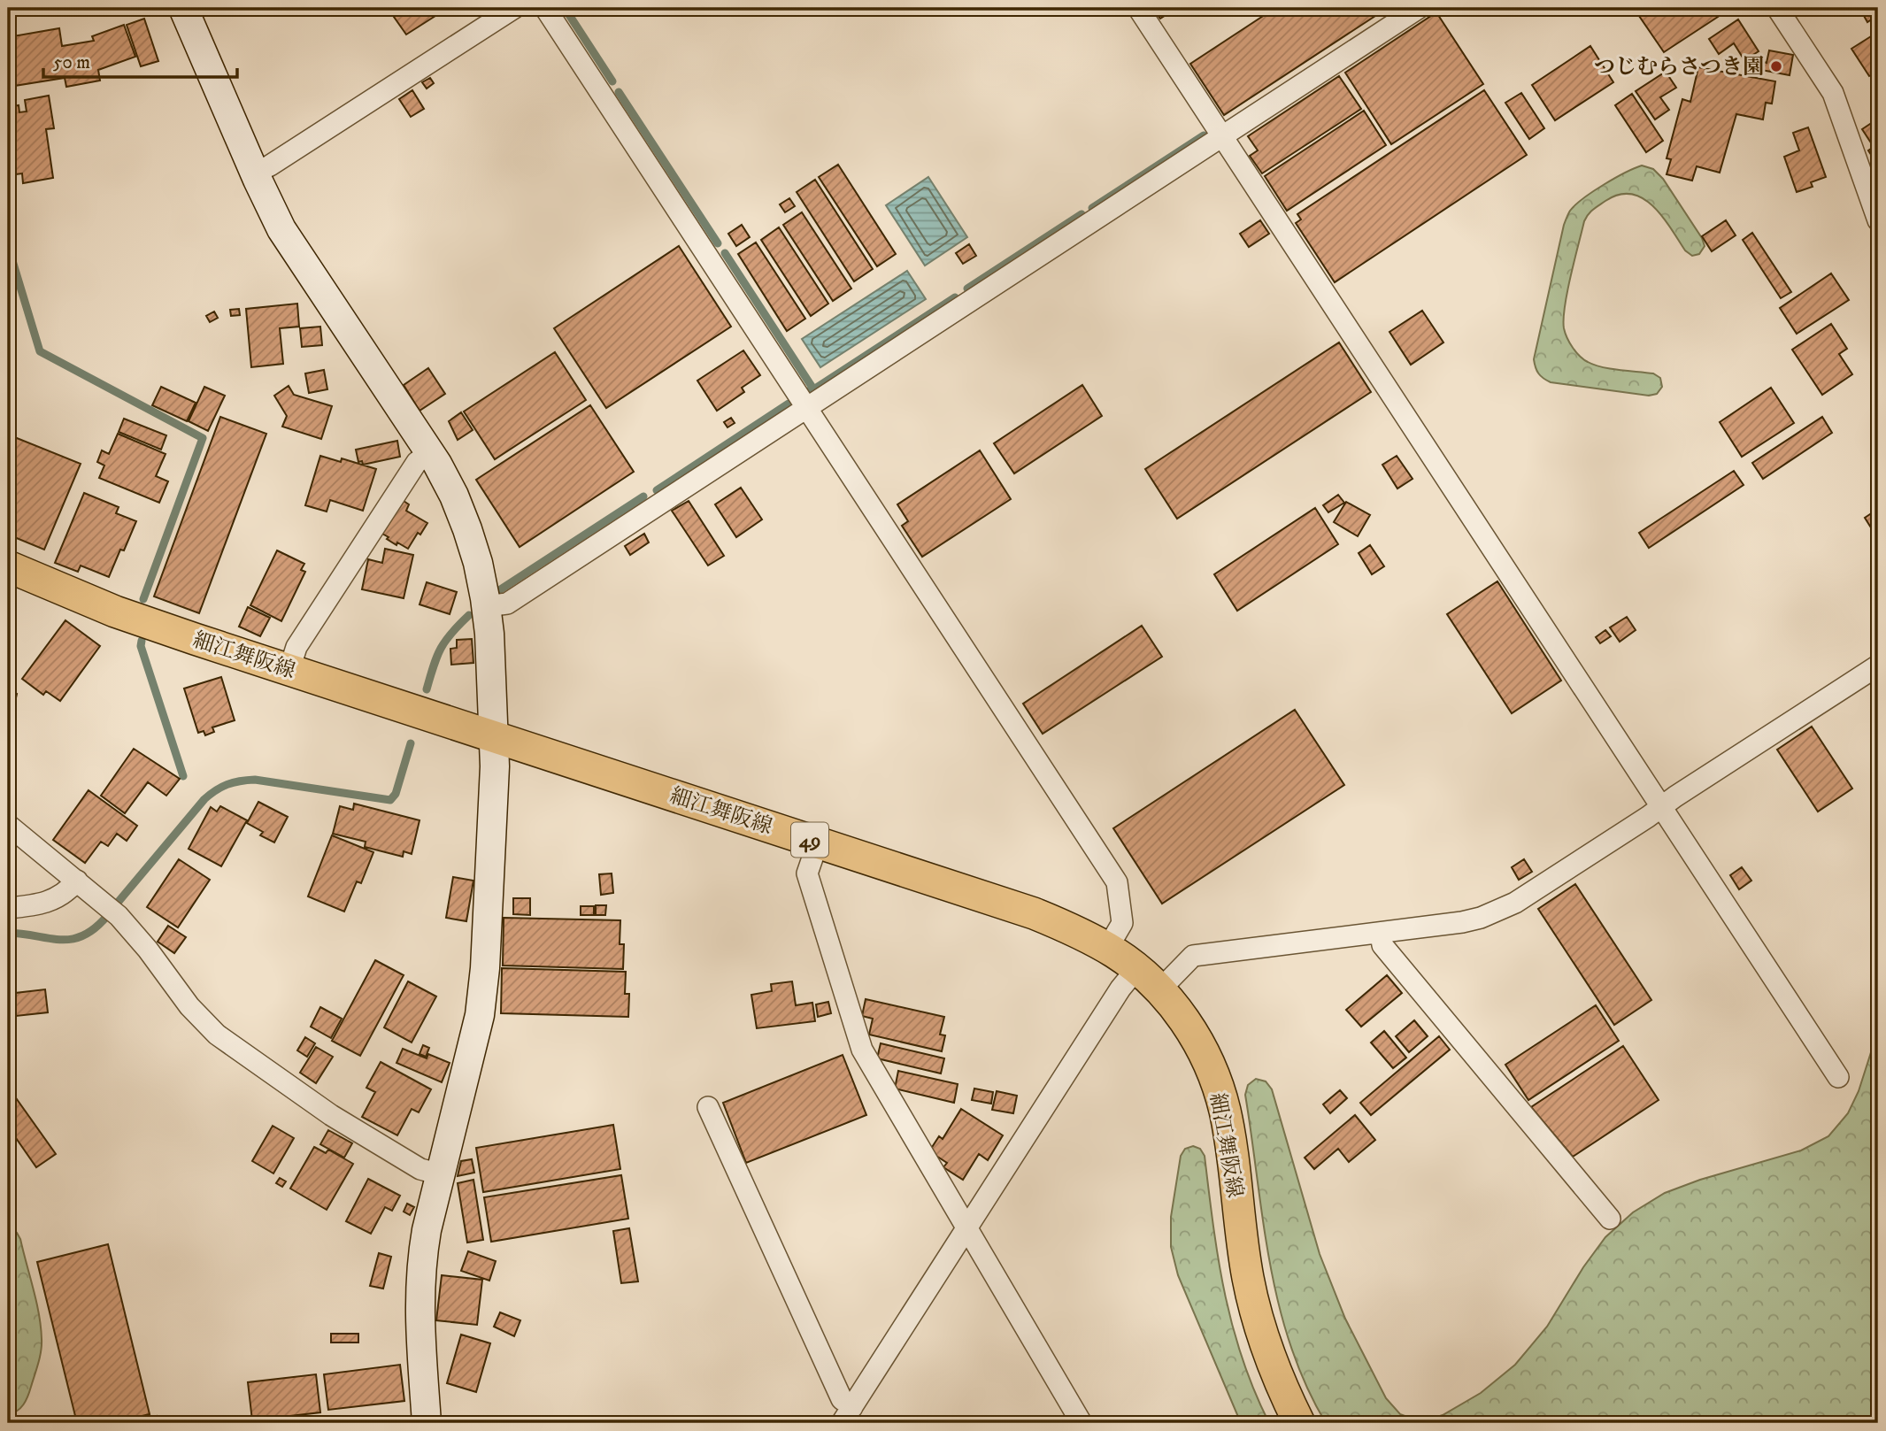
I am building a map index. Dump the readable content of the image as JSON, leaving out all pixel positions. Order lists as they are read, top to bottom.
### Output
{
  "streets": {
    "main road": ["細江舞阪線", "49"]
  },
  "places": ["つじむらさつき園"],
  "scale_bar": "50 m"
}
